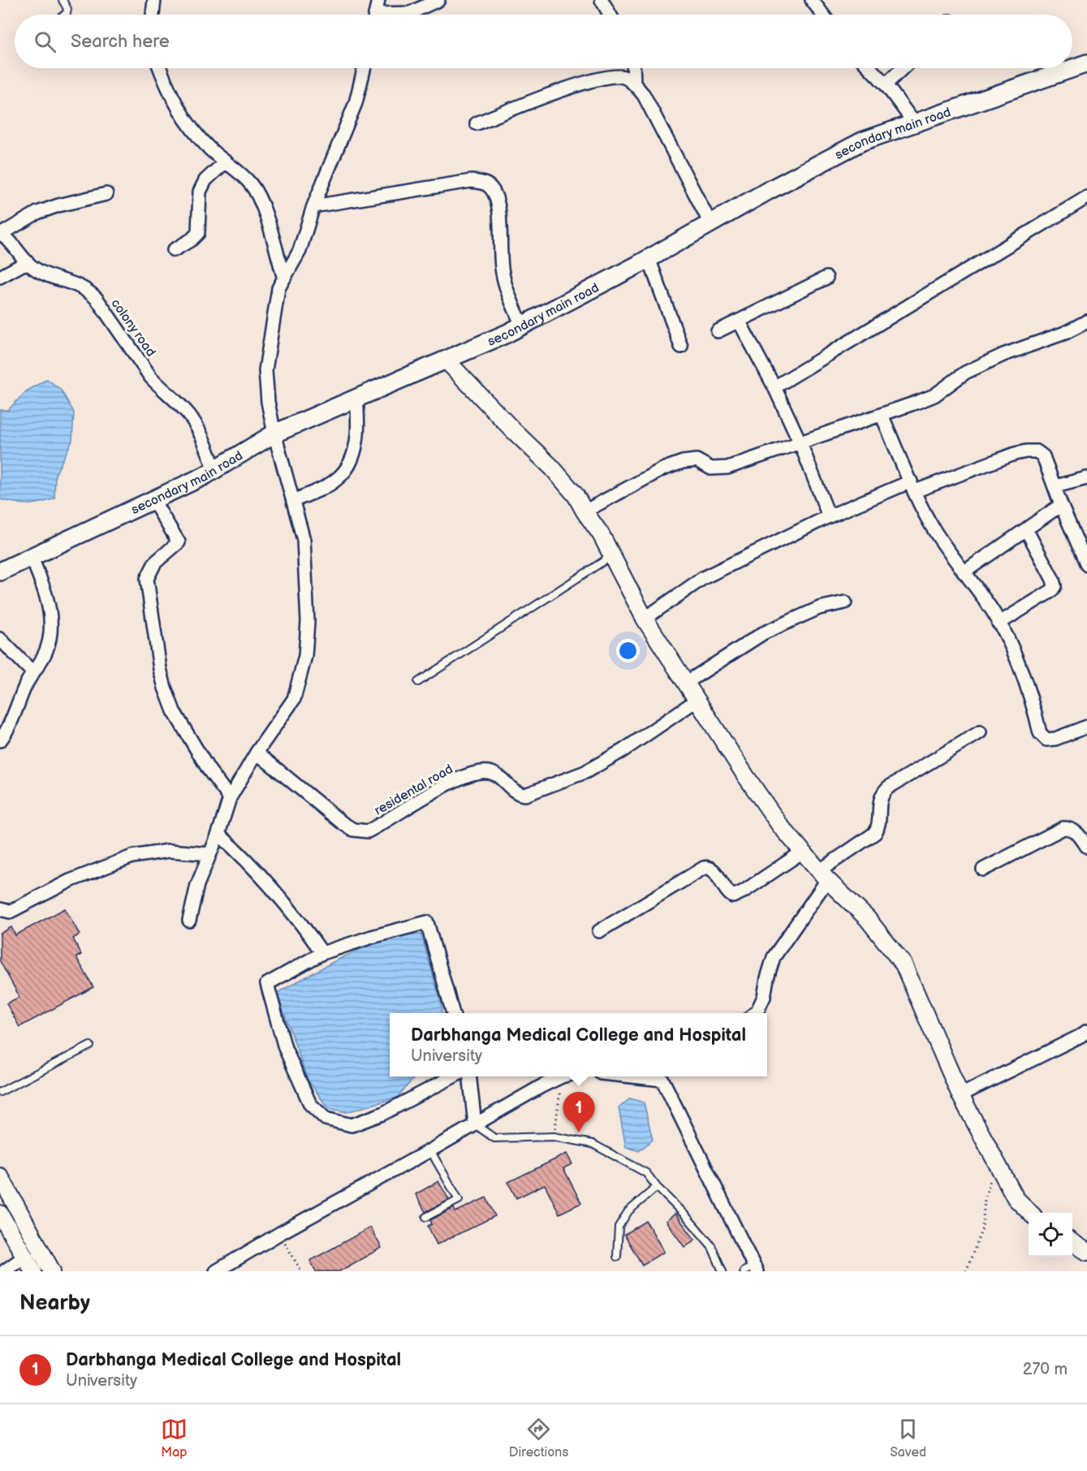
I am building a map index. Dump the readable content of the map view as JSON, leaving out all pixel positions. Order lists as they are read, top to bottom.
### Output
{
  "streets": {
    "main road": ["secondary main road"],
    "street": ["colony road", "residental road"]
  },
  "crossings": [
    ["secondary main road", "colony road"]
  ],
  "page": {
    "search": "Search here",
    "popup": ["Darbhanga Medical College and Hospital", "University"],
    "pins": "1",
    "heading": "Nearby",
    "list": [
      {
        "mark": "1",
        "name": "Darbhanga Medical College and Hospital",
        "note": "University",
        "value": "270 m"
      }
    ],
    "nav": ["Map", "Directions", "Saved"]
  }
}
